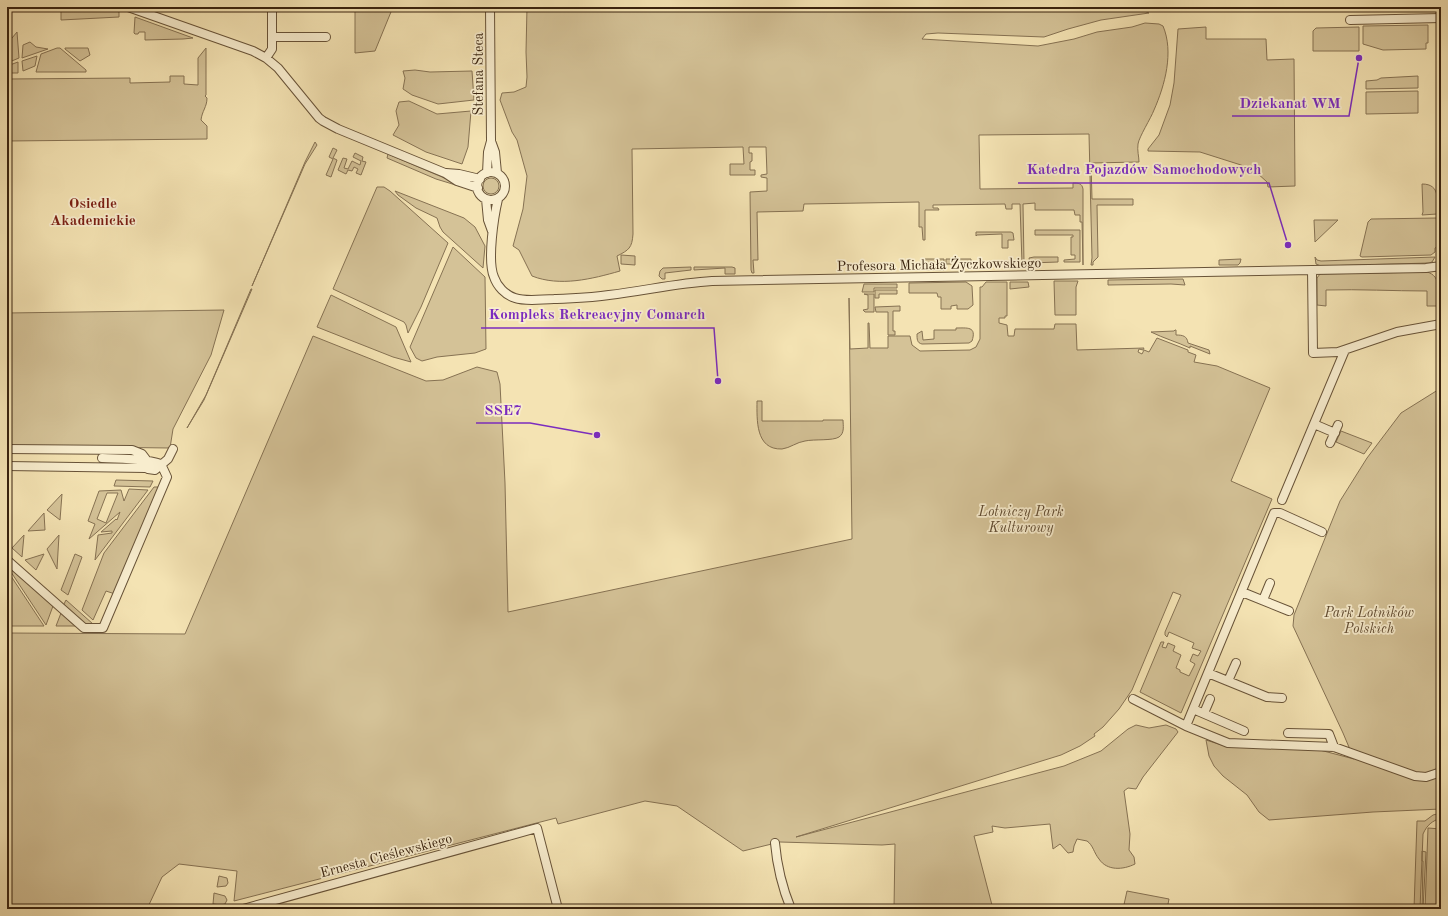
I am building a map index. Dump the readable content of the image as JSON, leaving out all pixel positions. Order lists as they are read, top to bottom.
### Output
{
  "streets": {
    "street": ["Stefana Steca", "Profesora Michała Życzkowskiego", "Ernesta Cieślewskiego"]
  },
  "crossings": [
    ["Stefana Steca", "Profesora Michała Życzkowskiego"]
  ],
  "districts": ["Osiedle Akademickie"],
  "parks": ["Lotniczy Park Kulturowy", "Park Lotników Polskich"],
  "places": [
    "Dziekanat WM",
    "Katedra Pojazdów Samochodowych",
    "Kompleks Rekreacyjny Comarch",
    "SSE7"
  ]
}
